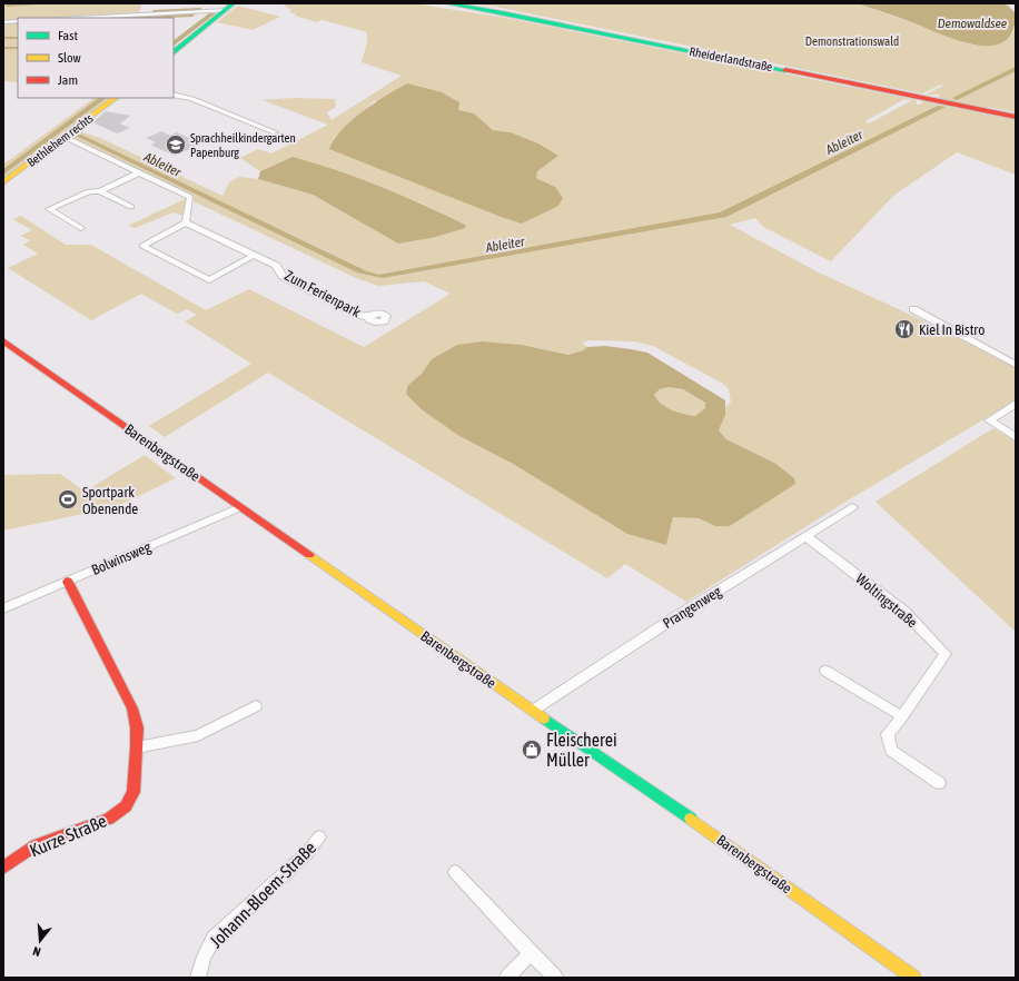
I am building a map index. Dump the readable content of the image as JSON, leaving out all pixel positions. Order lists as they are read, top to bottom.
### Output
{
  "streets": {
    "street": [
      "Rheiderlandstraße",
      "Bethlehem rechts",
      "Zum Ferienpark",
      "Barenbergstraße",
      "Bolwinsweg",
      "Woltingstraße",
      "Prangenweg",
      "Kurze Straße",
      "Johann-Bloem-Straße"
    ]
  },
  "crossings": [
    ["Barenbergstraße", "Bolwinsweg"],
    ["Barenbergstraße", "Prangenweg"],
    ["Bolwinsweg", "Kurze Straße"],
    ["Woltingstraße", "Prangenweg"]
  ],
  "water": ["Demowaldsee", "Ableiter"],
  "parks": ["Demonstrationswald"],
  "places": {
    "school or university": ["Sprachheilkindergarten Papenburg"],
    "restaurant": ["Kiel In Bistro"],
    "sports": ["Sportpark Obenende"],
    "shop": ["Fleischerei Müller"]
  },
  "legend": ["Fast", "Slow", "Jam"],
  "north": "bottom"
}
